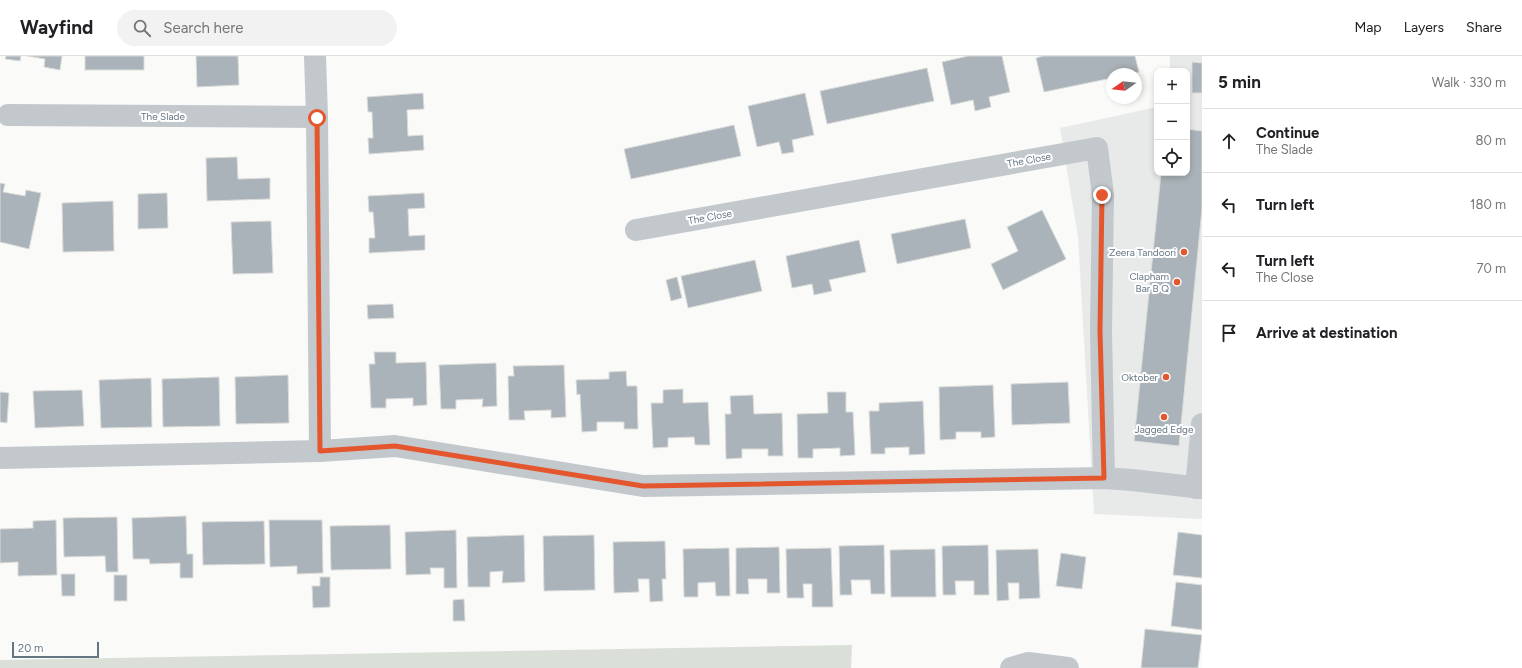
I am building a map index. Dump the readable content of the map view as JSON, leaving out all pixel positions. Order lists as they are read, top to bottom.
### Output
{
  "streets": {
    "street": ["The Slade", "The Close"]
  },
  "places": [
    "Zeera Tandoori",
    "Clapham Bar B Q",
    "Oktober",
    "Jagged Edge"
  ],
  "scale_bar": "20 m",
  "north": "left",
  "page": {
    "header": "Wayfind",
    "search": "Search here",
    "nav": ["Map", "Layers", "Share"],
    "heading": ["5 min", "Walk · 330 m"],
    "map_buttons": ["+", "−"],
    "list": [
      ["Continue", "The Slade", "80 m"],
      ["Turn left", "180 m"],
      ["Turn left", "The Close", "70 m"],
      "Arrive at destination"
    ],
    "scale": "20 m"
  }
}
